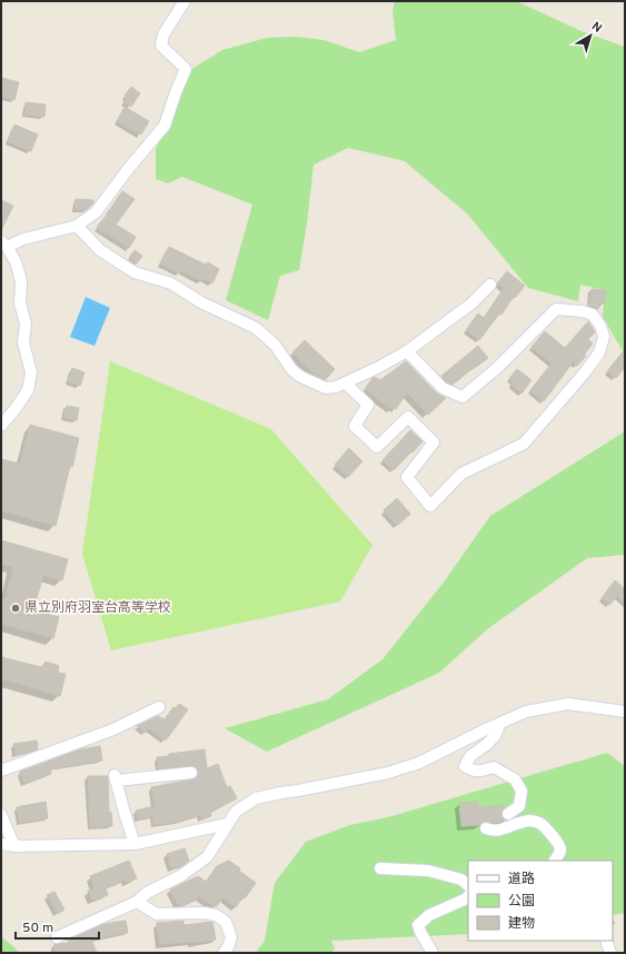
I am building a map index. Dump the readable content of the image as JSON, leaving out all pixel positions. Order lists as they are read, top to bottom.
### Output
{
  "places": ["県立別府羽室台高等学校"],
  "legend": ["道路", "公園", "建物"],
  "scale_bar": "50 m",
  "north": "top right"
}
